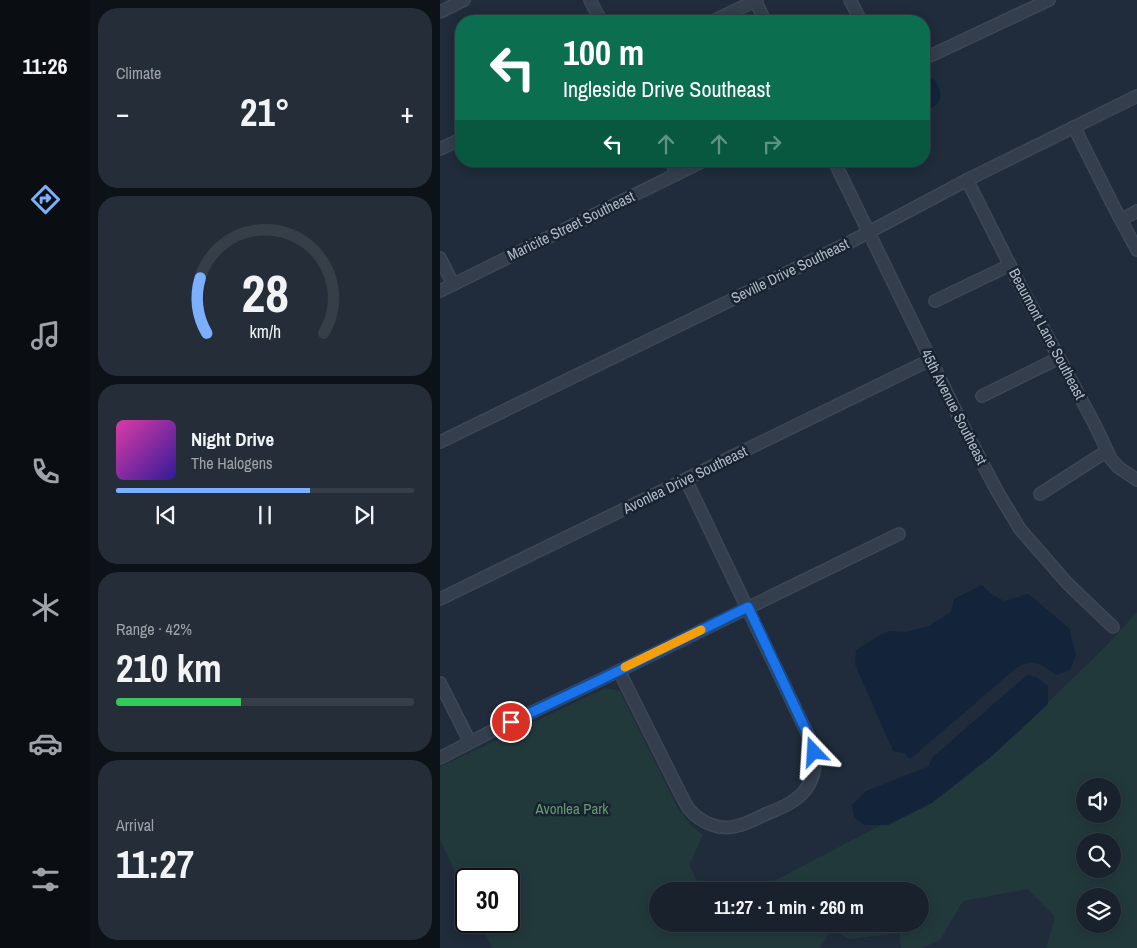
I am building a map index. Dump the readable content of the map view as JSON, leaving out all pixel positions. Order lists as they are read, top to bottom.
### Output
{
  "streets": {
    "street": [
      "Maricite Street Southeast",
      "Seville Drive Southeast",
      "Beaumont Lane Southeast",
      "45th Avenue Southeast",
      "Avonlea Drive Southeast"
    ]
  },
  "crossings": [
    ["Seville Drive Southeast", "Beaumont Lane Southeast"],
    ["Seville Drive Southeast", "45th Avenue Southeast"],
    ["45th Avenue Southeast", "Avonlea Drive Southeast"]
  ],
  "parks": ["Avonlea Park"],
  "page": {
    "tabs": "11:26",
    "tile": [
      "Climate",
      ["Range · 42%", "210 km"],
      ["Arrival", "11:27"]
    ],
    "turn": ["100 m", "Ingleside Drive Southeast"],
    "heat": ["−", "21°", "+"],
    "song": ["Night Drive", "The Halogens"],
    "limit": "30",
    "trip": "11:27 · 1 min · 260 m",
    "gauge": ["28", "km/h"]
  }
}
